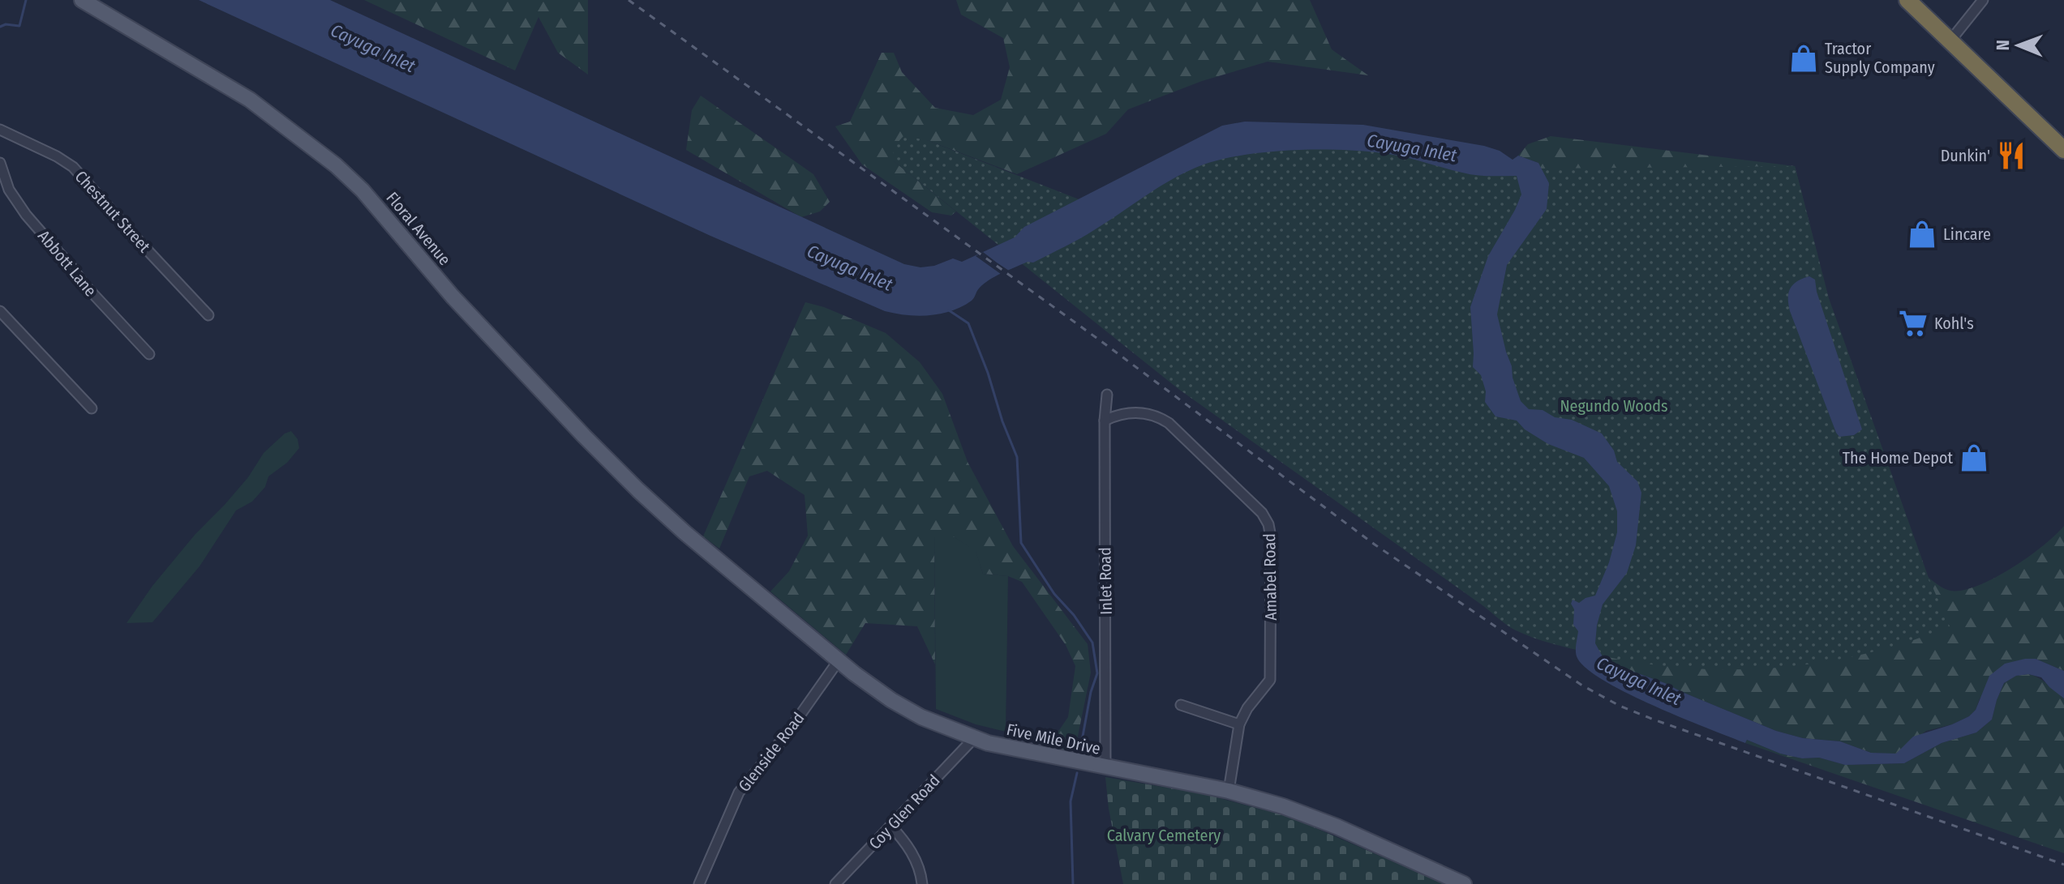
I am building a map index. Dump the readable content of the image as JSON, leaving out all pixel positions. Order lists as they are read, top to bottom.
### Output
{
  "streets": {
    "main road": ["Floral Avenue", "Five Mile Drive"],
    "street": [
      "Chestnut Street",
      "Abbott Lane",
      "Amabel Road",
      "Inlet Road",
      "Glenside Road",
      "Coy Glen Road"
    ]
  },
  "crossings": [
    ["Floral Avenue", "Five Mile Drive"],
    ["Amabel Road", "Inlet Road"],
    ["Amabel Road", "Five Mile Drive"],
    ["Inlet Road", "Five Mile Drive"],
    ["Five Mile Drive", "Glenside Road"],
    ["Five Mile Drive", "Coy Glen Road"]
  ],
  "water": ["Cayuga Inlet"],
  "parks": ["Negundo Woods", "Calvary Cemetery"],
  "places": {
    "shop": ["Tractor Supply Company", "Lincare", "The Home Depot"],
    "restaurant": ["Dunkin'"],
    "supermarket": ["Kohl's"]
  },
  "north": "left"
}
